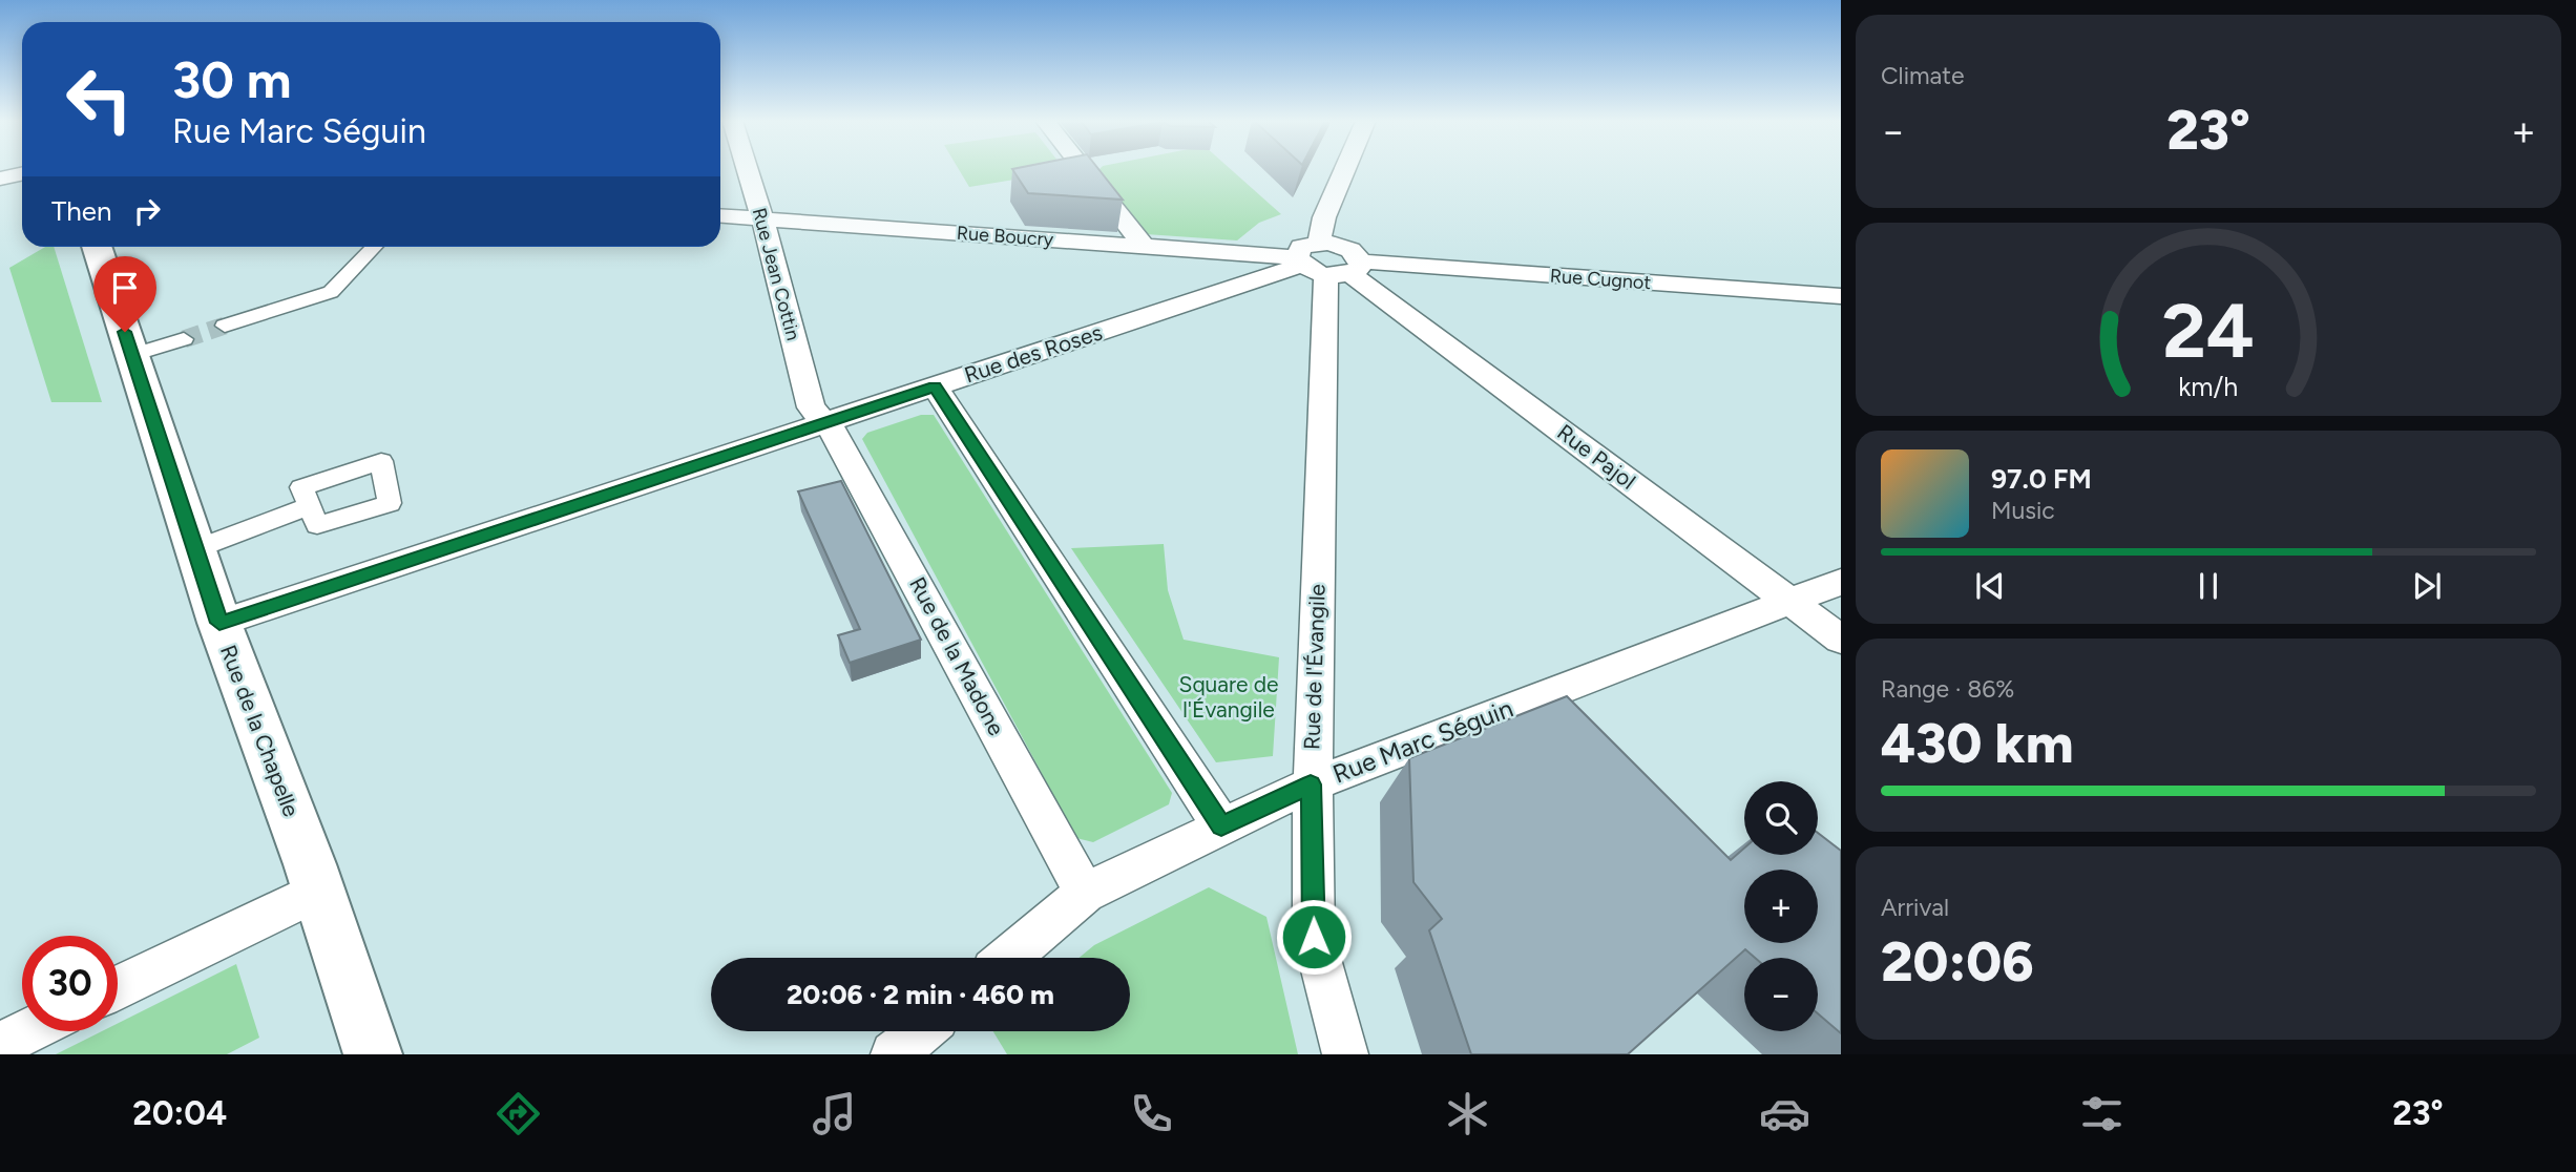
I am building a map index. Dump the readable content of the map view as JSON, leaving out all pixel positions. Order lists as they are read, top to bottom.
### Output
{
  "streets": {
    "main road": ["Rue de la Chapelle"],
    "street": [
      "Rue Boucry",
      "Rue Jean Cottin",
      "Rue Cugnot",
      "Rue des Roses",
      "Rue Pajol",
      "Rue de la Madone",
      "Rue de l'Évangile",
      "Rue Marc Séguin"
    ]
  },
  "crossings": [
    ["Rue Boucry", "Rue Jean Cottin"],
    ["Rue Boucry", "Rue Cugnot"],
    ["Rue Boucry", "Rue des Roses"],
    ["Rue Boucry", "Rue Pajol"],
    ["Rue Boucry", "Rue de l'Évangile"],
    ["Rue Jean Cottin", "Rue des Roses"],
    ["Rue Jean Cottin", "Rue de la Madone"],
    ["Rue Cugnot", "Rue des Roses"],
    ["Rue Cugnot", "Rue Pajol"],
    ["Rue Cugnot", "Rue de l'Évangile"],
    ["Rue des Roses", "Rue Pajol"],
    ["Rue des Roses", "Rue de la Madone"],
    ["Rue des Roses", "Rue de l'Évangile"],
    ["Rue des Roses", "Rue de la Chapelle"],
    ["Rue Pajol", "Rue de l'Évangile"],
    ["Rue Pajol", "Rue Marc Séguin"],
    ["Rue de la Madone", "Rue Marc Séguin"],
    ["Rue de l'Évangile", "Rue Marc Séguin"]
  ],
  "parks": ["Square de l'Évangile"],
  "page": {
    "tile": [
      "Climate",
      ["Range · 86%", "430 km"],
      ["Arrival", "20:06"]
    ],
    "turn": ["30 m", "Rue Marc Séguin"],
    "heat": ["−", "23°", "+"],
    "then": "Then",
    "song": ["97.0 FM", "Music"],
    "map_buttons": ["+", "−"],
    "limit": "30",
    "trip": "20:06 · 2 min · 460 m",
    "tabs": ["20:04", "23°"],
    "gauge": ["24", "km/h"]
  }
}
